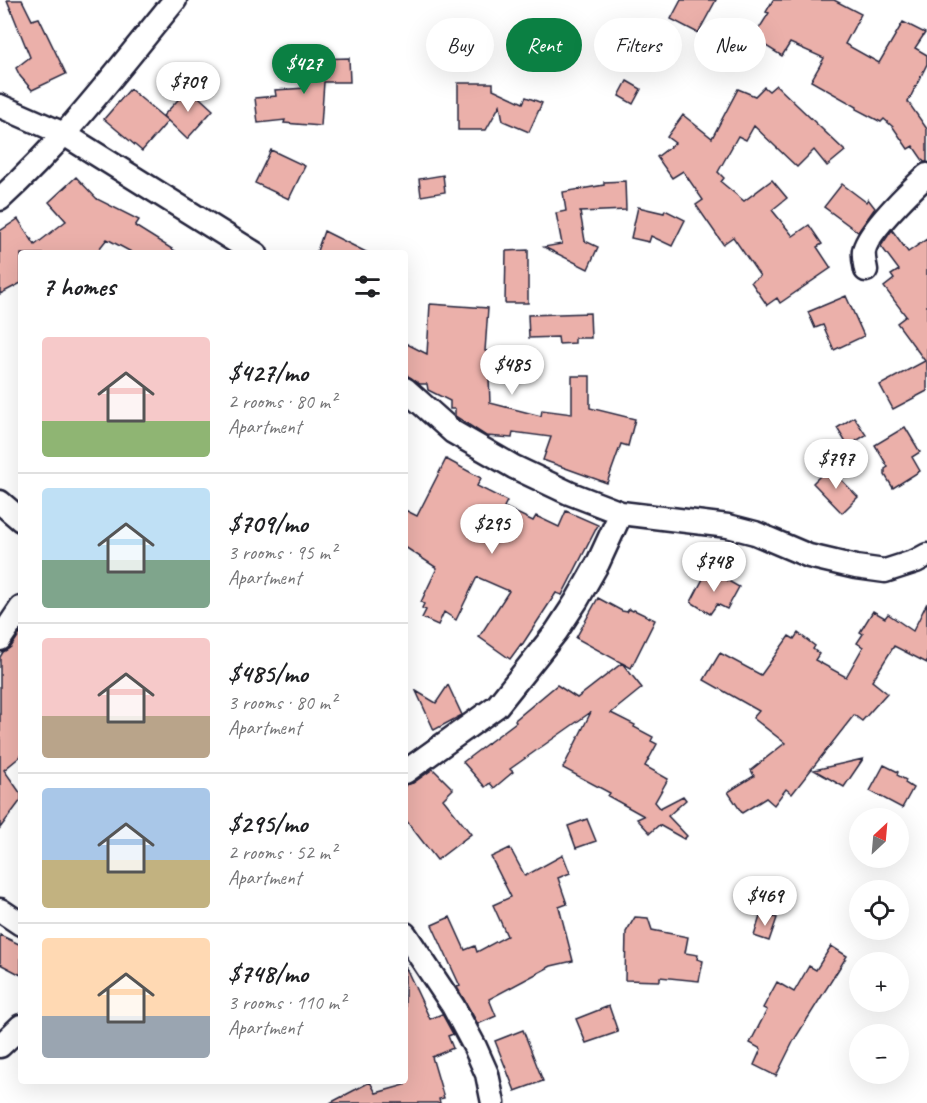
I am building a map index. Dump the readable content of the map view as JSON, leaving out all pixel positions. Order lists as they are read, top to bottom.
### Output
{
  "north": "top right",
  "page": {
    "chip": [
      "Buy",
      "Rent",
      "Filters",
      "New"
    ],
    "price": [
      "$427",
      "$709",
      "$485",
      "$797",
      "$295",
      "$748",
      "$469"
    ],
    "heading": "7 homes",
    "list": [
      {
        "name": "$427/mo",
        "note": "2 rooms · 80 m² · Apartment"
      },
      {
        "name": "$709/mo",
        "note": "3 rooms · 95 m² · Apartment"
      },
      {
        "name": "$485/mo",
        "note": "3 rooms · 80 m² · Apartment"
      },
      {
        "name": "$295/mo",
        "note": "2 rooms · 52 m² · Apartment"
      },
      {
        "name": "$748/mo",
        "note": "3 rooms · 110 m² · Apartment"
      }
    ],
    "map_buttons": ["+", "−"]
  }
}
